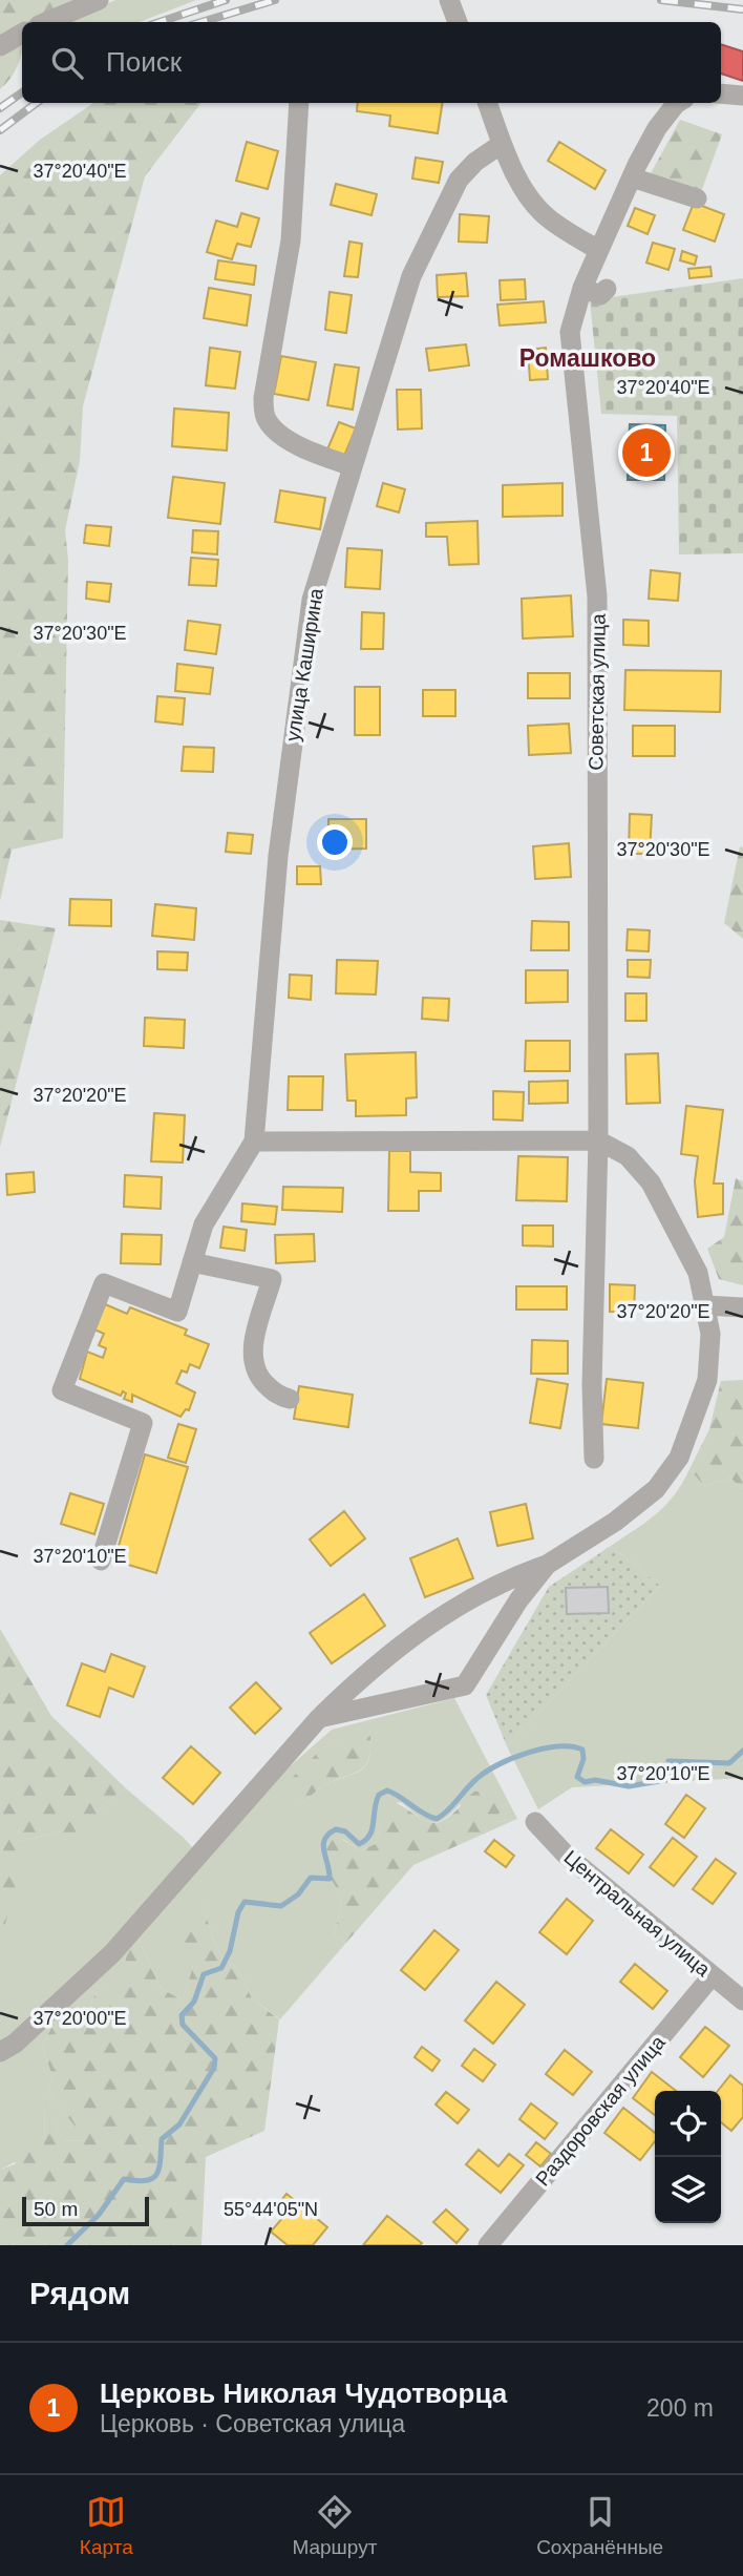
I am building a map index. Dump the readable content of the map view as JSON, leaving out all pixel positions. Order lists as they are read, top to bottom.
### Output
{
  "streets": {
    "street": [
      "улица Каширина",
      "Советская улица",
      "Центральная улица",
      "Раздоровская улица"
    ]
  },
  "crossings": [
    ["Центральная улица", "Раздоровская улица"]
  ],
  "districts": ["Ромашково"],
  "scale_bar": "50 m",
  "page": {
    "search": "Поиск",
    "pins": "1",
    "scale": "50 m",
    "heading": "Рядом",
    "list": [
      {
        "mark": "1",
        "name": "Церковь Николая Чудотворца",
        "note": "Церковь · Советская улица",
        "value": "200 m"
      }
    ],
    "nav": ["Карта", "Маршрут", "Сохранённые"]
  },
  "coordinates": [
    "37°20'40\"E",
    "37°20'30\"E",
    "37°20'20\"E",
    "37°20'10\"E",
    "37°20'00\"E",
    "55°44'05\"N"
  ]
}
